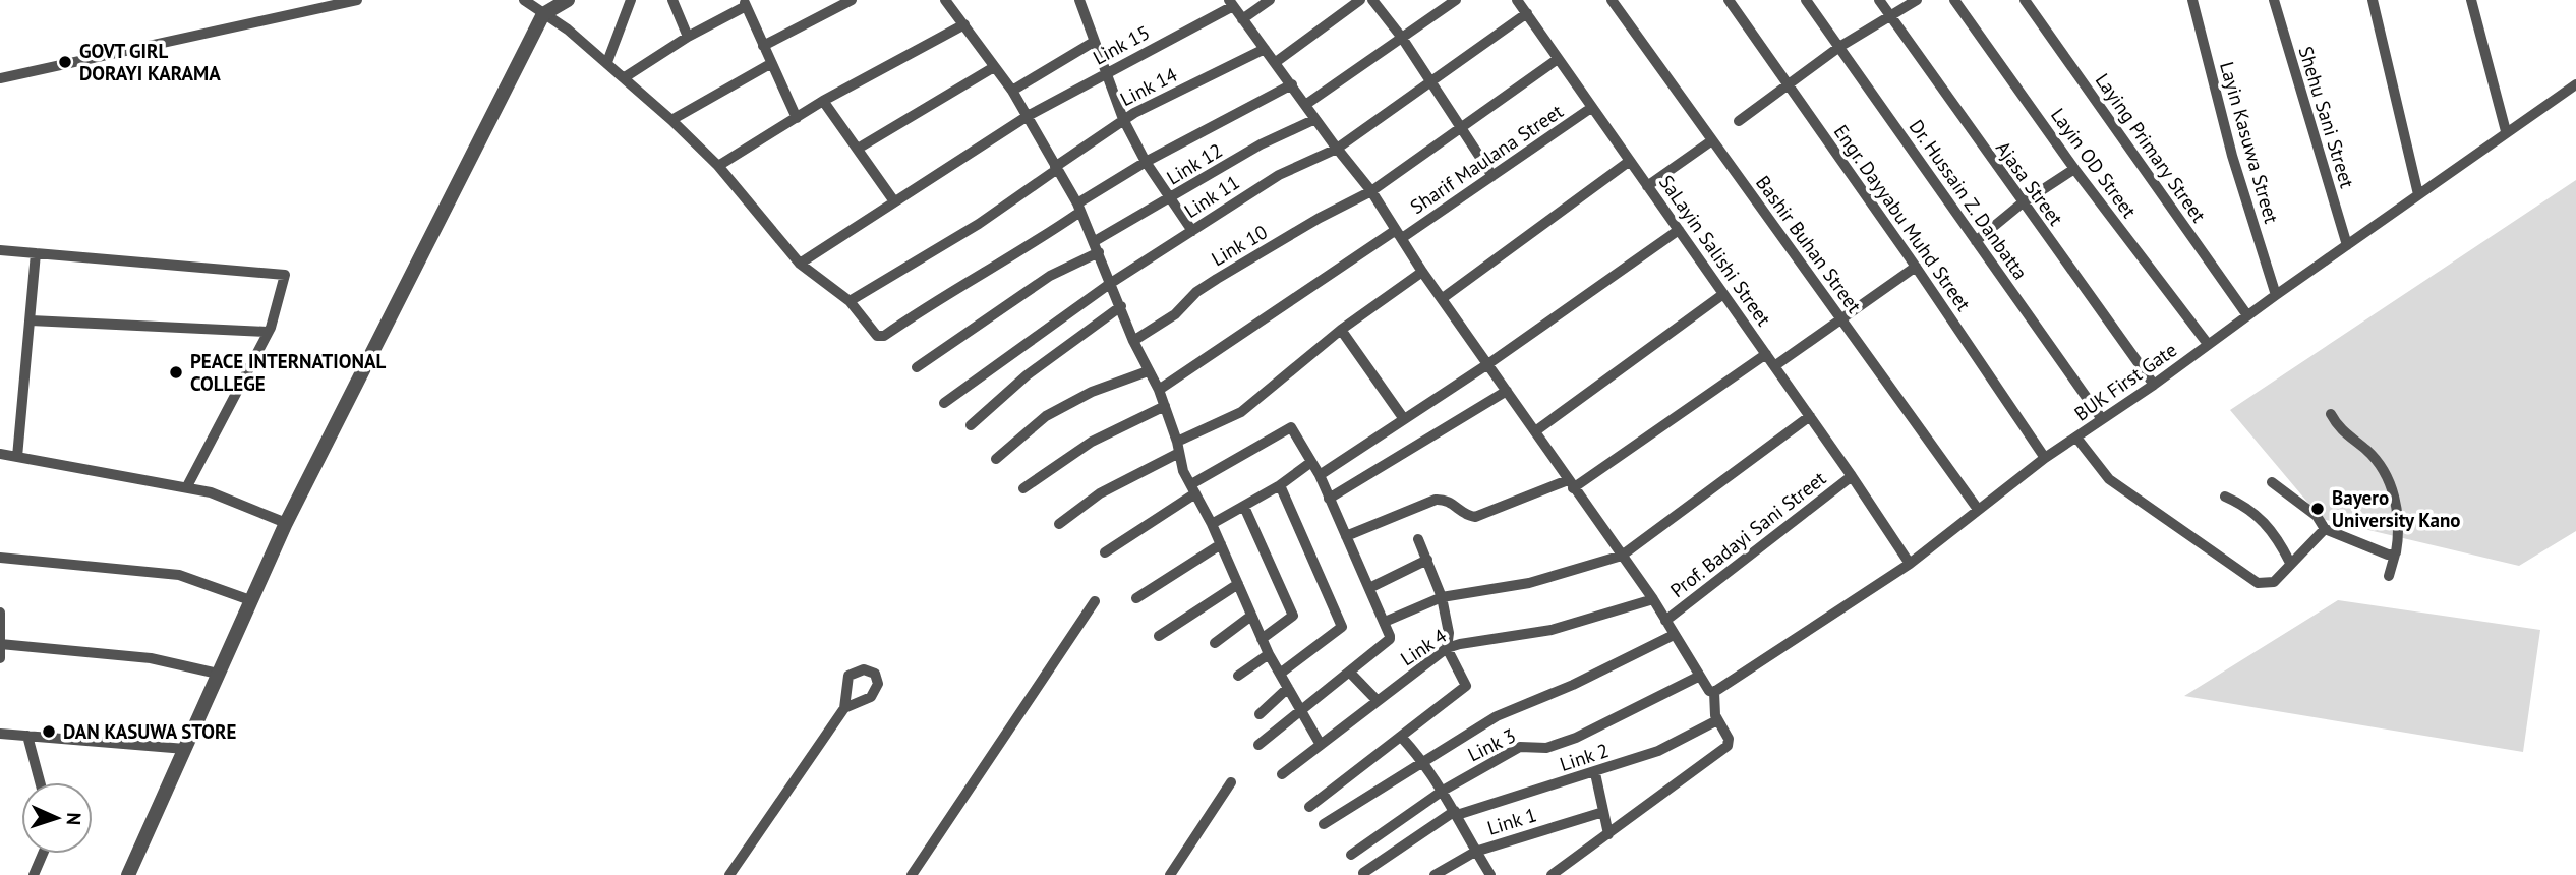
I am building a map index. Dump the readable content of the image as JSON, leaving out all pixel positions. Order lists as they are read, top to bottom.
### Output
{
  "streets": {
    "street": [
      "Link 15",
      "Link 14",
      "Shehu Sani Street",
      "Layin Kasuwa Street",
      "Laying Primary Street",
      "Sharif Maulana Street",
      "Layin OD Street",
      "Link 12",
      "Ajasa Street",
      "Link 11",
      "Dr. Hussain Z. Danbatta",
      "Engr. Dayyabu Muhd Street",
      "Bashir Buhan Street",
      "Link 10",
      "SaLayin Salishi Street",
      "BUK First Gate",
      "Prof. Badayi Sani Street",
      "Link 4",
      "Link 3",
      "Link 2",
      "Link 1"
    ]
  },
  "crossings": [
    ["Shehu Sani Street", "BUK First Gate"],
    ["Layin Kasuwa Street", "BUK First Gate"],
    ["Laying Primary Street", "BUK First Gate"],
    ["Sharif Maulana Street", "SaLayin Salishi Street"],
    ["Layin OD Street", "BUK First Gate"],
    ["Ajasa Street", "BUK First Gate"],
    ["Link 11", "SaLayin Salishi Street"],
    ["Dr. Hussain Z. Danbatta", "BUK First Gate"],
    ["Engr. Dayyabu Muhd Street", "BUK First Gate"],
    ["Bashir Buhan Street", "BUK First Gate"],
    ["Link 10", "SaLayin Salishi Street"],
    ["SaLayin Salishi Street", "BUK First Gate"],
    ["SaLayin Salishi Street", "Prof. Badayi Sani Street"]
  ],
  "places": [
    "GOVT GIRL DORAYI KARAMA",
    "PEACE INTERNATIONAL COLLEGE",
    "Bayero University Kano",
    "DAN KASUWA STORE"
  ],
  "north": "right"
}
